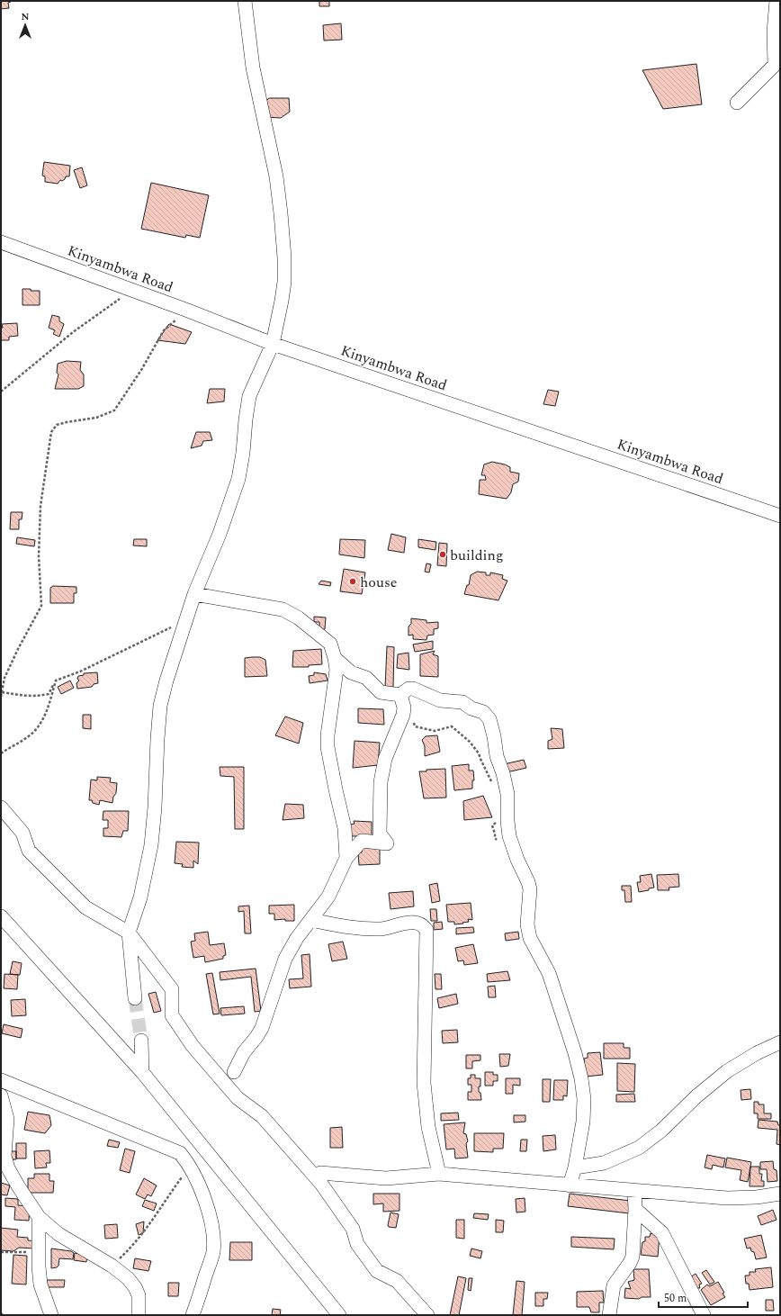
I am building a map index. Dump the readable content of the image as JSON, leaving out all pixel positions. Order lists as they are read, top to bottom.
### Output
{
  "streets": {
    "street": ["Kinyambwa Road"]
  },
  "places": ["building", "house"],
  "scale_bar": "50 m",
  "north": "top"
}
